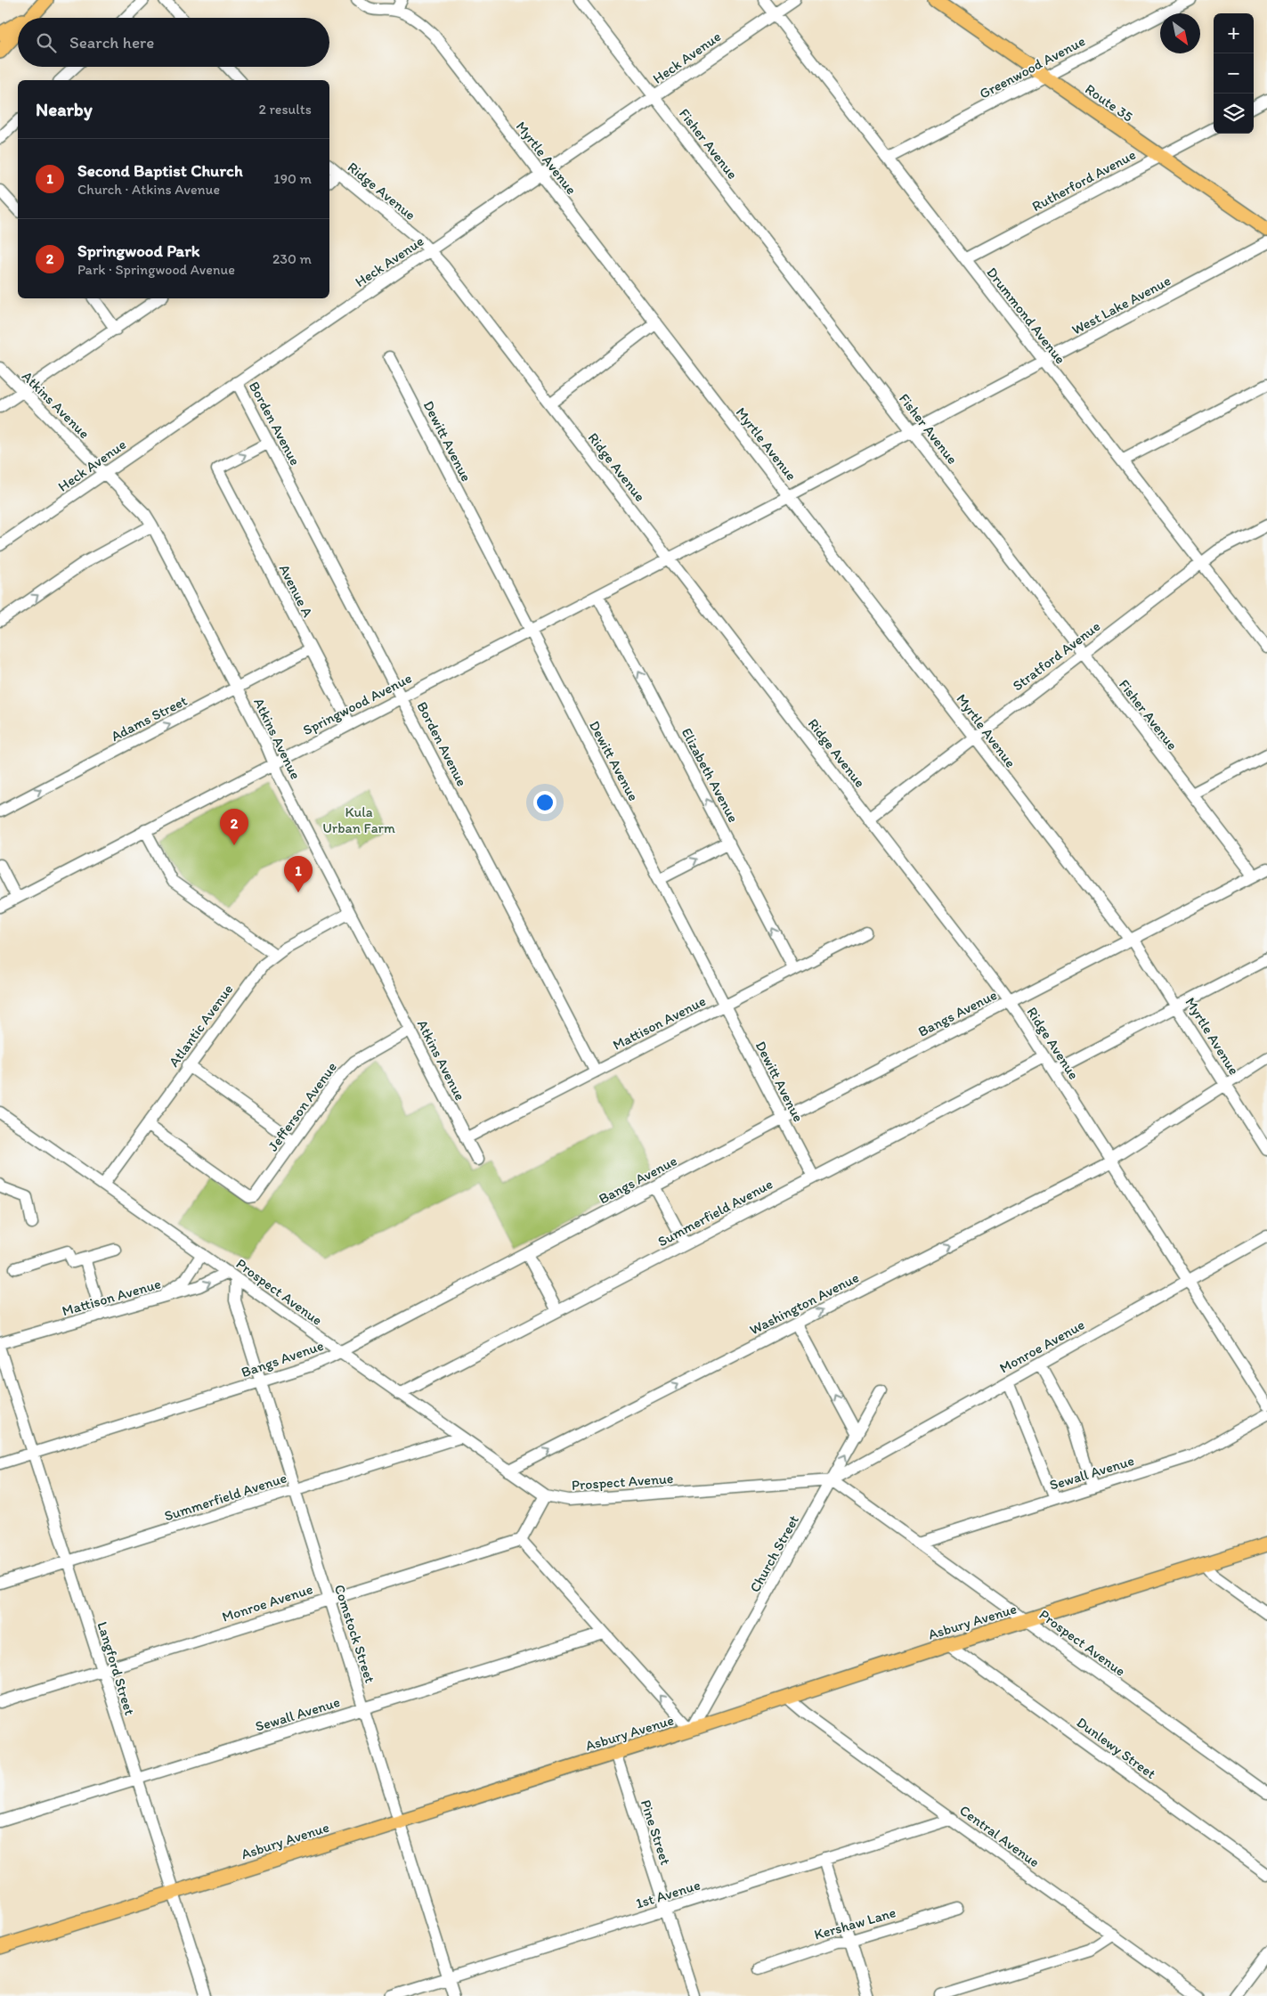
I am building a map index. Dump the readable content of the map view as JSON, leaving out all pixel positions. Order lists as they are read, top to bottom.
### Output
{
  "streets": {
    "main road": ["Route 35", "Asbury Avenue"],
    "street": [
      "Heck Avenue",
      "Greenwood Avenue",
      "Fisher Avenue",
      "Myrtle Avenue",
      "Rutherford Avenue",
      "Ridge Avenue",
      "West Lake Avenue",
      "Drummond Avenue",
      "Atkins Avenue",
      "Borden Avenue",
      "Dewitt Avenue",
      "Avenue A",
      "Stratford Avenue",
      "Springwood Avenue",
      "Adams Street",
      "Elizabeth Avenue",
      "Bangs Avenue",
      "Mattison Avenue",
      "Atlantic Avenue",
      "Jefferson Avenue",
      "Summerfield Avenue",
      "Prospect Avenue",
      "Washington Avenue",
      "Monroe Avenue",
      "Sewall Avenue",
      "Church Street",
      "Comstock Street",
      "Langford Street",
      "Dunlewy Street",
      "Pine Street",
      "Central Avenue",
      "1st Avenue",
      "Kershaw Lane"
    ]
  },
  "crossings": [
    ["Heck Avenue", "Fisher Avenue"],
    ["Heck Avenue", "Myrtle Avenue"],
    ["Heck Avenue", "Ridge Avenue"],
    ["Heck Avenue", "Drummond Avenue"],
    ["Heck Avenue", "Atkins Avenue"],
    ["Heck Avenue", "Borden Avenue"],
    ["Greenwood Avenue", "Route 35"],
    ["Greenwood Avenue", "Drummond Avenue"],
    ["Route 35", "Rutherford Avenue"],
    ["Fisher Avenue", "West Lake Avenue"],
    ["Fisher Avenue", "Stratford Avenue"],
    ["Fisher Avenue", "Bangs Avenue"],
    ["Myrtle Avenue", "West Lake Avenue"],
    ["Myrtle Avenue", "Stratford Avenue"],
    ["Myrtle Avenue", "Bangs Avenue"],
    ["Myrtle Avenue", "Washington Avenue"],
    ["Rutherford Avenue", "Drummond Avenue"],
    ["Ridge Avenue", "Stratford Avenue"],
    ["Ridge Avenue", "Springwood Avenue"],
    ["Ridge Avenue", "Bangs Avenue"],
    ["Ridge Avenue", "Summerfield Avenue"],
    ["Ridge Avenue", "Washington Avenue"],
    ["Ridge Avenue", "Monroe Avenue"],
    ["West Lake Avenue", "Drummond Avenue"],
    ["West Lake Avenue", "Springwood Avenue"],
    ["Drummond Avenue", "Stratford Avenue"],
    ["Atkins Avenue", "Springwood Avenue"],
    ["Atkins Avenue", "Adams Street"],
    ["Atkins Avenue", "Mattison Avenue"],
    ["Atkins Avenue", "Atlantic Avenue"],
    ["Atkins Avenue", "Jefferson Avenue"],
    ["Borden Avenue", "Avenue A"],
    ["Borden Avenue", "Springwood Avenue"],
    ["Borden Avenue", "Mattison Avenue"],
    ["Dewitt Avenue", "Springwood Avenue"],
    ["Dewitt Avenue", "Bangs Avenue"],
    ["Dewitt Avenue", "Mattison Avenue"],
    ["Dewitt Avenue", "Summerfield Avenue"],
    ["Avenue A", "Springwood Avenue"],
    ["Avenue A", "Adams Street"],
    ["Springwood Avenue", "Elizabeth Avenue"],
    ["Elizabeth Avenue", "Mattison Avenue"],
    ["Bangs Avenue", "Prospect Avenue"],
    ["Bangs Avenue", "Comstock Street"],
    ["Bangs Avenue", "Langford Street"],
    ["Mattison Avenue", "Prospect Avenue"],
    ["Mattison Avenue", "Comstock Street"],
    ["Atlantic Avenue", "Jefferson Avenue"],
    ["Atlantic Avenue", "Prospect Avenue"],
    ["Summerfield Avenue", "Prospect Avenue"],
    ["Summerfield Avenue", "Comstock Street"],
    ["Summerfield Avenue", "Langford Street"],
    ["Prospect Avenue", "Washington Avenue"],
    ["Prospect Avenue", "Monroe Avenue"],
    ["Prospect Avenue", "Sewall Avenue"],
    ["Prospect Avenue", "Church Street"],
    ["Prospect Avenue", "Asbury Avenue"],
    ["Prospect Avenue", "Comstock Street"],
    ["Monroe Avenue", "Church Street"],
    ["Monroe Avenue", "Comstock Street"],
    ["Monroe Avenue", "Langford Street"],
    ["Sewall Avenue", "Comstock Street"],
    ["Sewall Avenue", "Langford Street"],
    ["Church Street", "Asbury Avenue"],
    ["Asbury Avenue", "Comstock Street"],
    ["Asbury Avenue", "Langford Street"],
    ["Asbury Avenue", "Dunlewy Street"],
    ["Asbury Avenue", "Pine Street"],
    ["Asbury Avenue", "Central Avenue"],
    ["Comstock Street", "1st Avenue"],
    ["Pine Street", "1st Avenue"],
    ["Central Avenue", "1st Avenue"]
  ],
  "one_way": [
    "Avenue A",
    "Adams Street",
    "Elizabeth Avenue",
    "Washington Avenue"
  ],
  "parks": ["Kula Urban Farm"],
  "north": "bottom right",
  "page": {
    "map_buttons": ["+", "−"],
    "search": "Search here",
    "heading": ["Nearby", "2 results"],
    "list": [
      {
        "mark": "1",
        "name": "Second Baptist Church",
        "note": "Church · Atkins Avenue",
        "value": "190 m"
      },
      {
        "mark": "2",
        "name": "Springwood Park",
        "note": "Park · Springwood Avenue",
        "value": "230 m"
      }
    ],
    "pins": ["2", "1"]
  }
}
